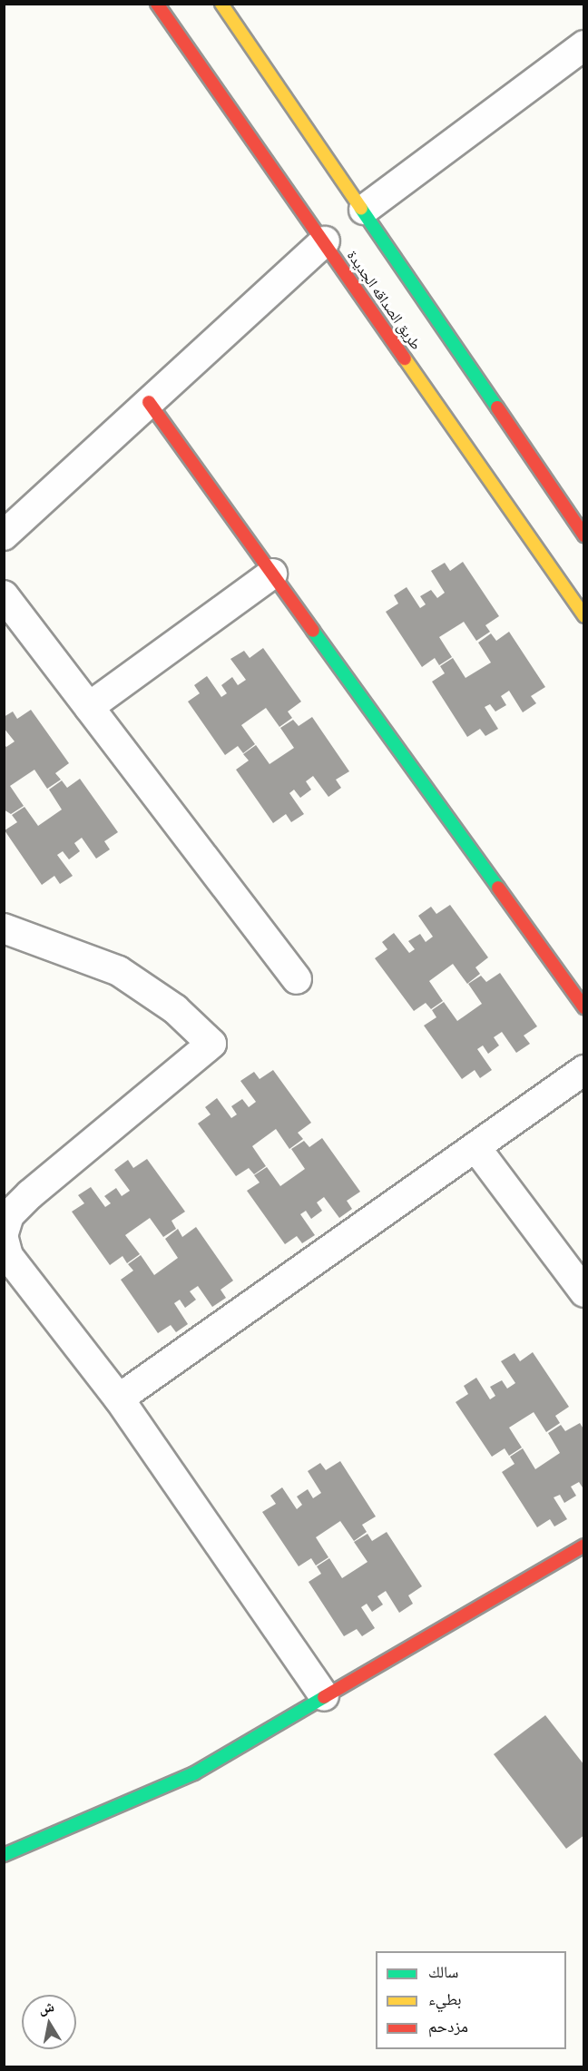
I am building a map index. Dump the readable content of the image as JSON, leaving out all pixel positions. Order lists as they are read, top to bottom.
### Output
{
  "streets": {
    "street": ["طريق الصداقه الجديدة"]
  },
  "legend": ["سالك", "بطيء", "مزدحم"],
  "north": "top"
}
